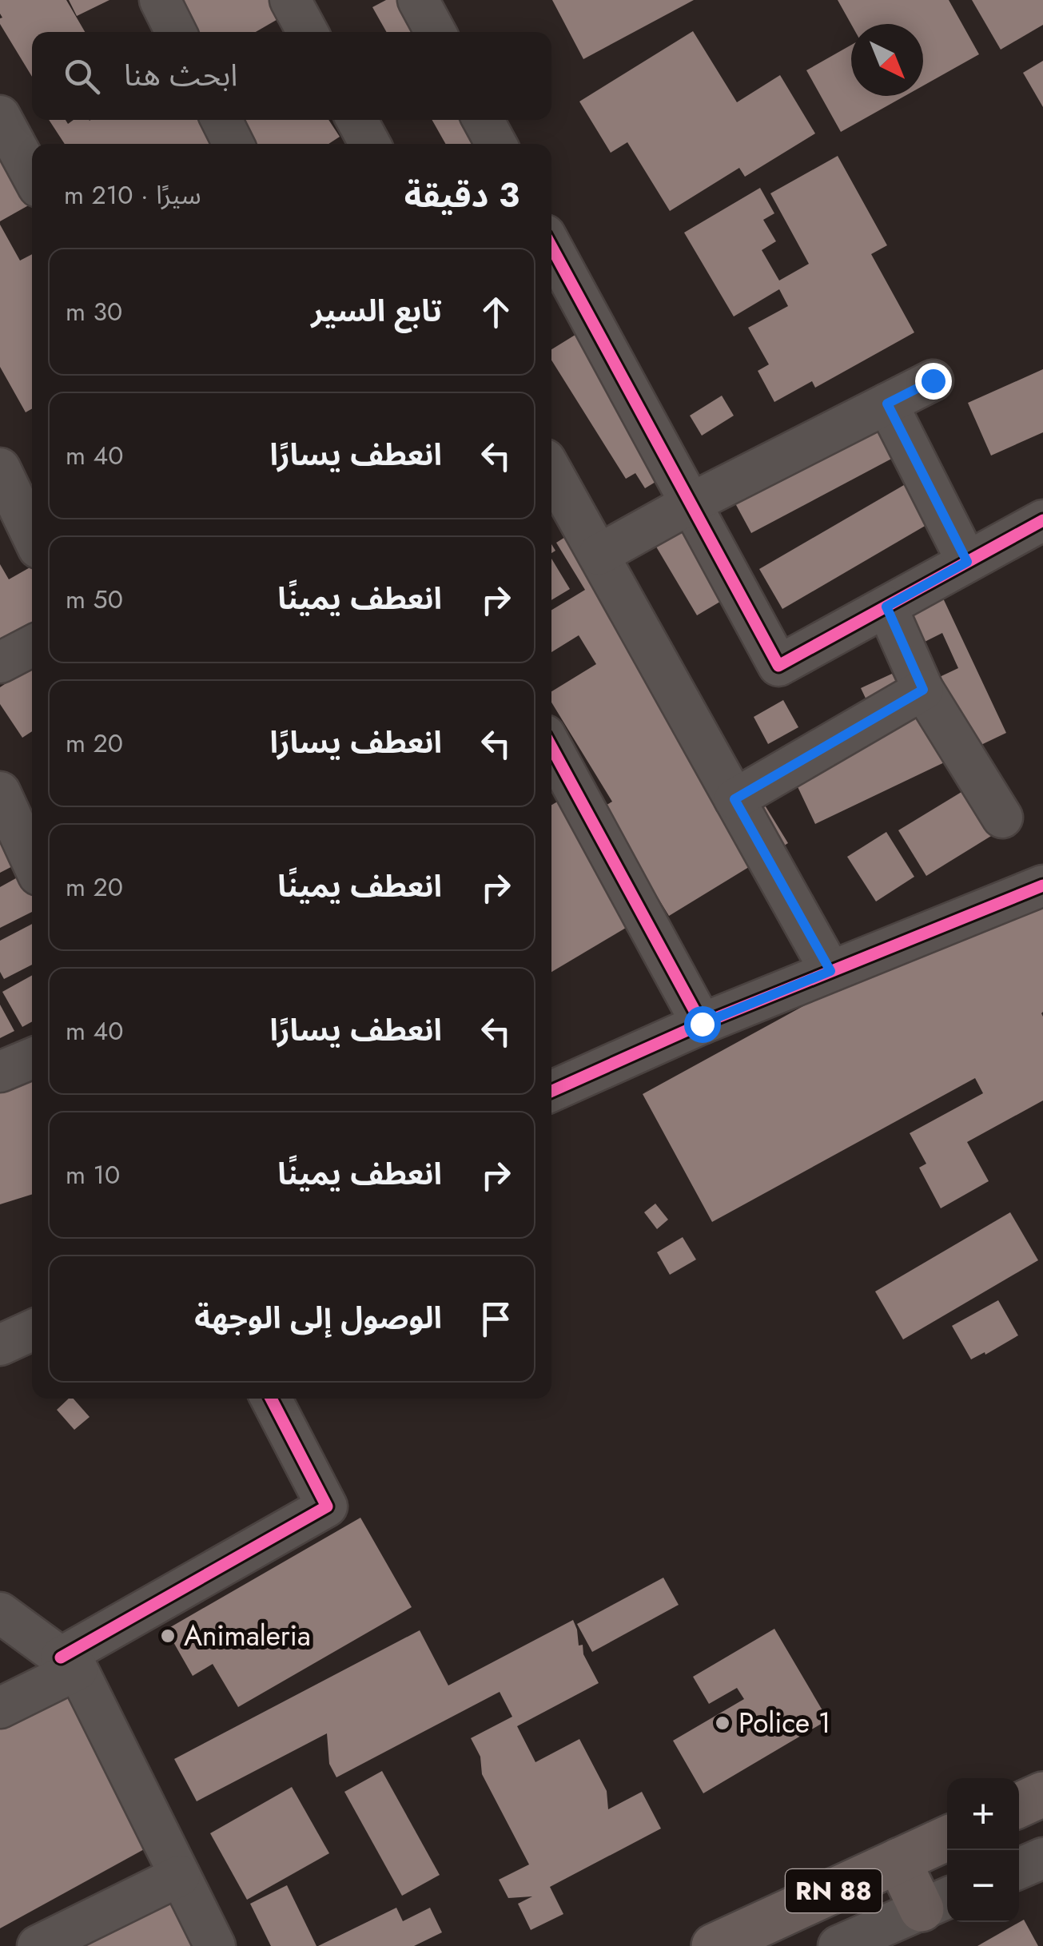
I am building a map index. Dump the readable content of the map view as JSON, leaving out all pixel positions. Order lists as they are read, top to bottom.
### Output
{
  "streets": {
    "main road": ["RN 88"]
  },
  "places": ["Animaleria", "Police 1"],
  "north": "bottom right",
  "page": {
    "search": "ابحث هنا",
    "heading": ["3 دقيقة", "سيرًا · 210 m"],
    "list": [
      ["تابع السير", "30 m"],
      ["انعطف يسارًا", "40 m"],
      ["انعطف يمينًا", "50 m"],
      ["انعطف يسارًا", "20 m"],
      ["انعطف يمينًا", "20 m"],
      ["انعطف يسارًا", "40 m"],
      ["انعطف يمينًا", "10 m"],
      "الوصول إلى الوجهة"
    ],
    "map_buttons": ["+", "−"]
  }
}
